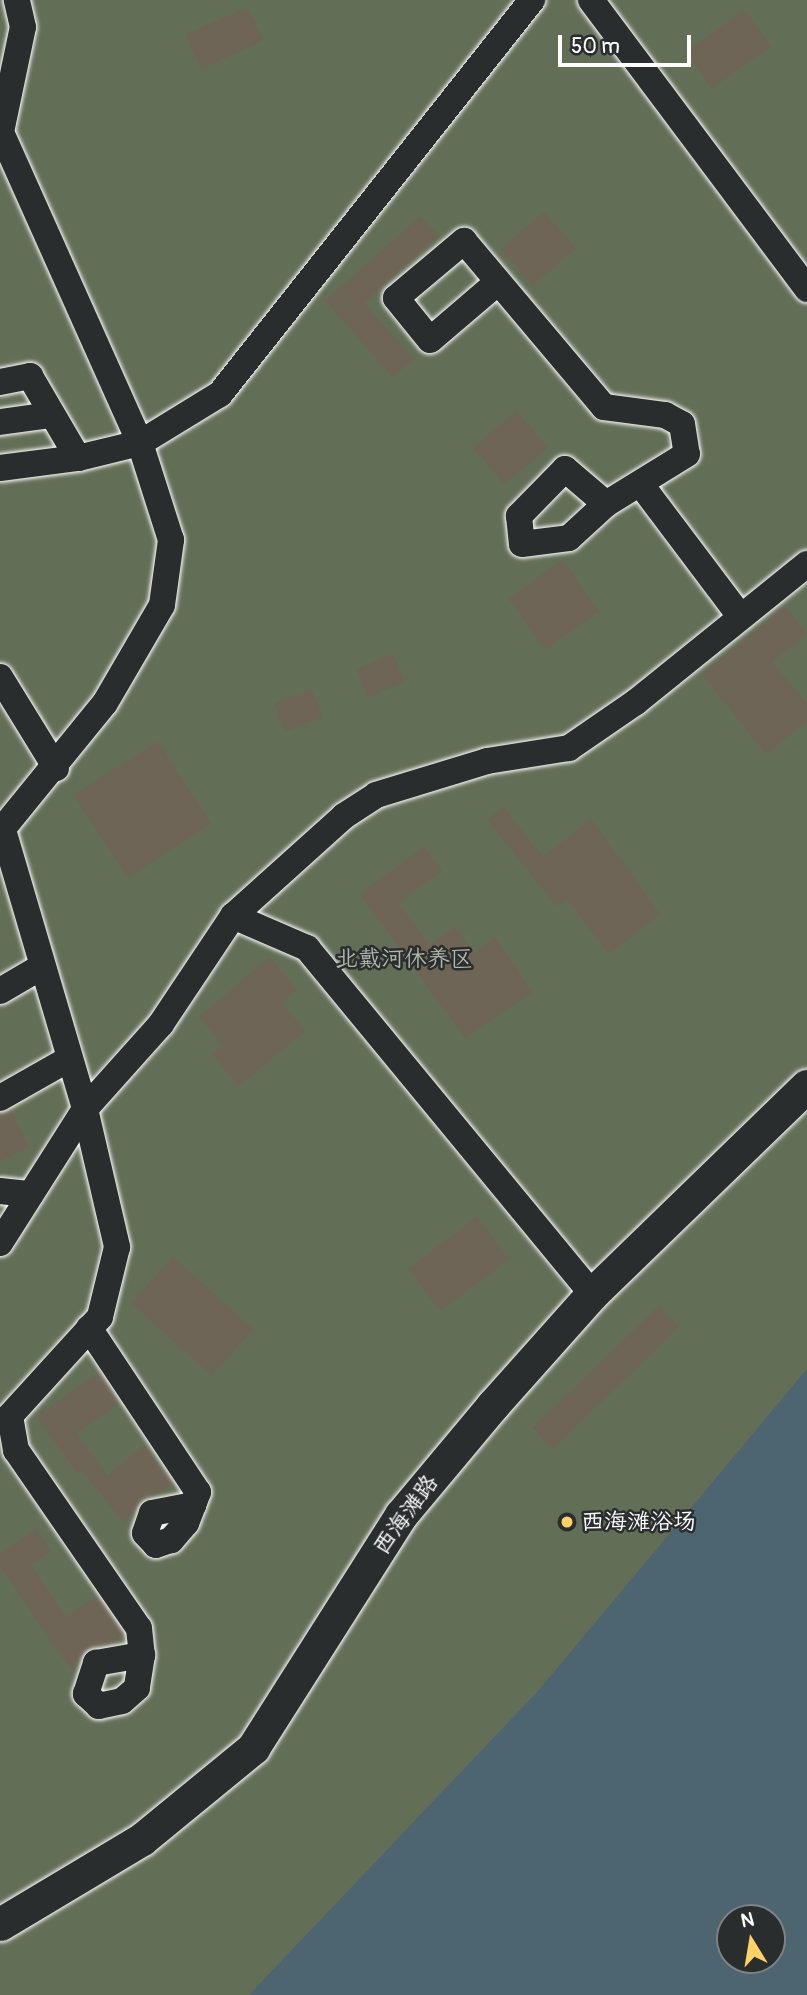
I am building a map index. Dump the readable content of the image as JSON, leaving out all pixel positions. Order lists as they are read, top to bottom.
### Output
{
  "streets": {
    "main road": ["西海滩路"]
  },
  "parks": ["北戴河休养区"],
  "places": ["西海滩浴场"],
  "scale_bar": "50 m",
  "north": "top"
}
